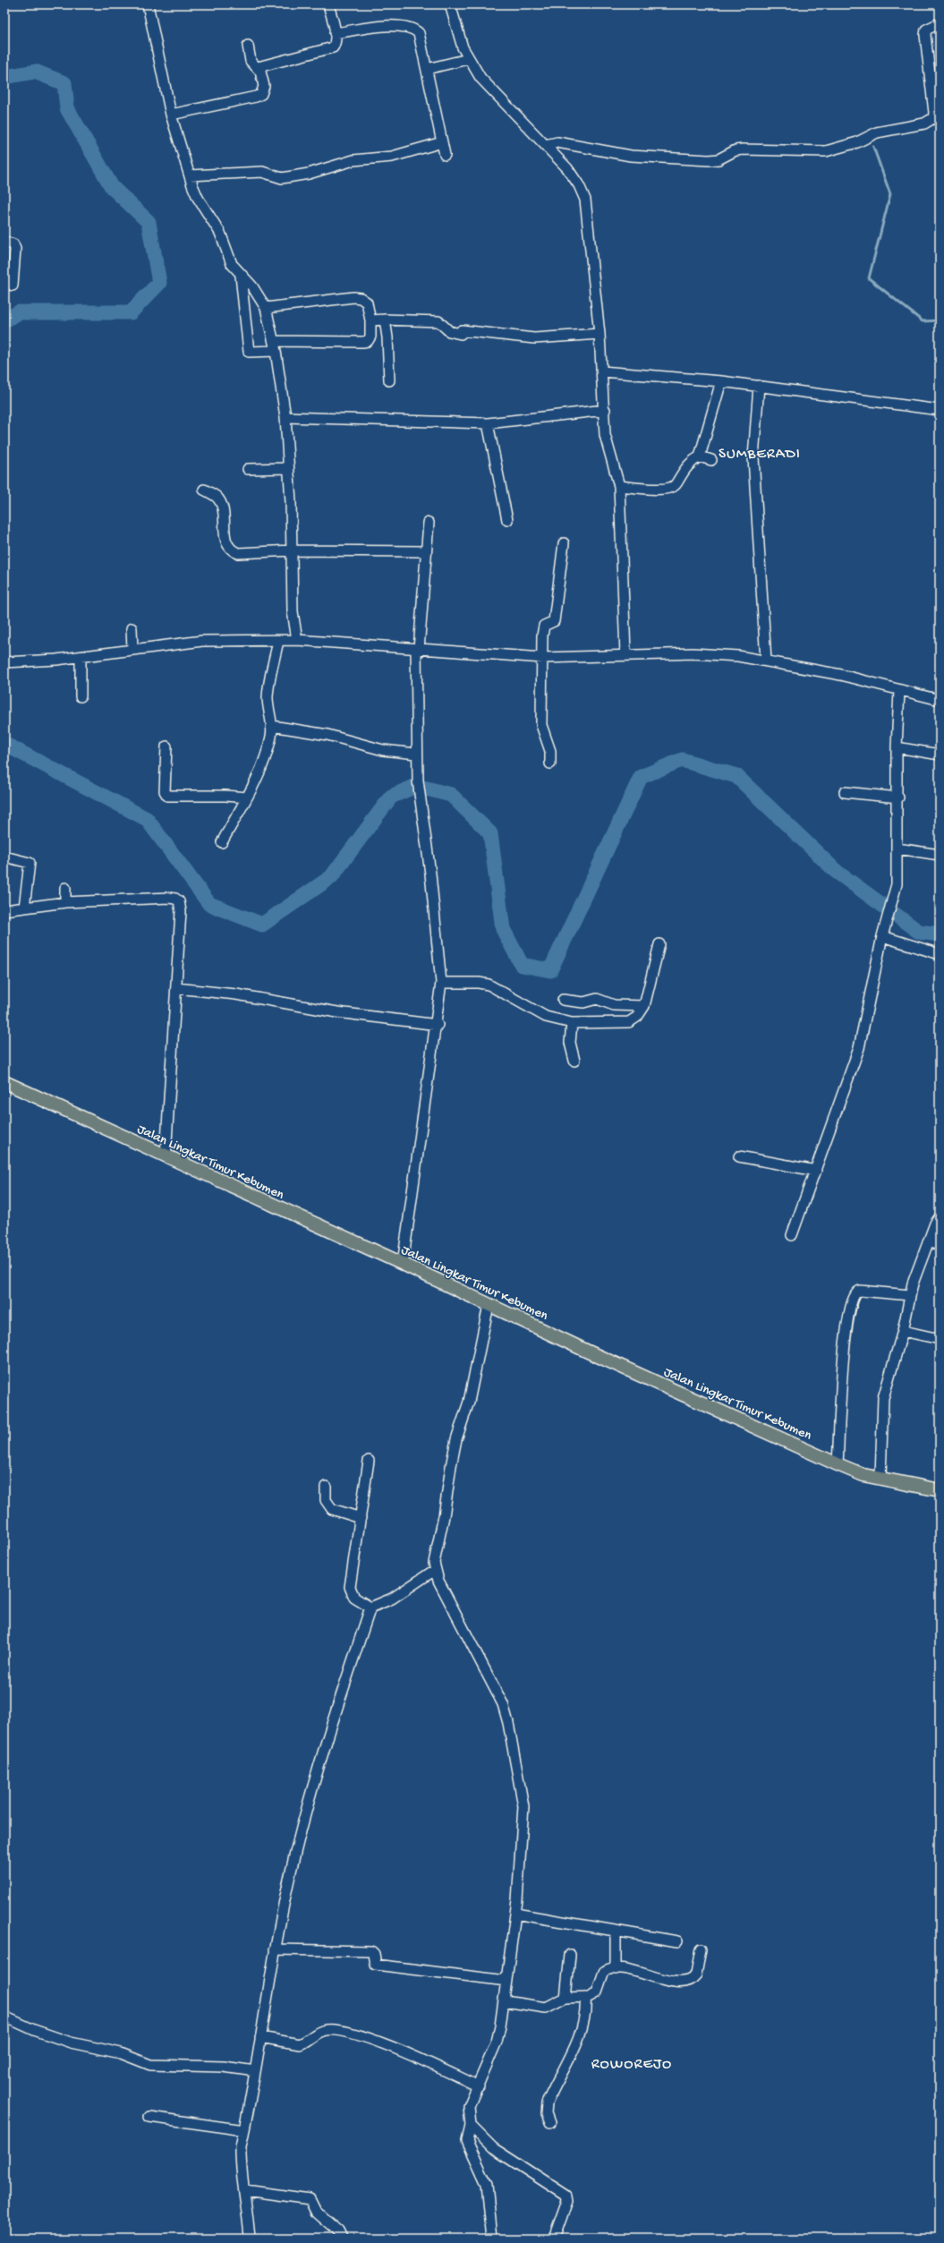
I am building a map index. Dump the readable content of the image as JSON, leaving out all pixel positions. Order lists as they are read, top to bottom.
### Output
{
  "streets": {
    "main road": ["Jalan Lingkar Timur Kebumen"]
  },
  "districts": ["SUMBERADI", "ROWOREJO"]
}
